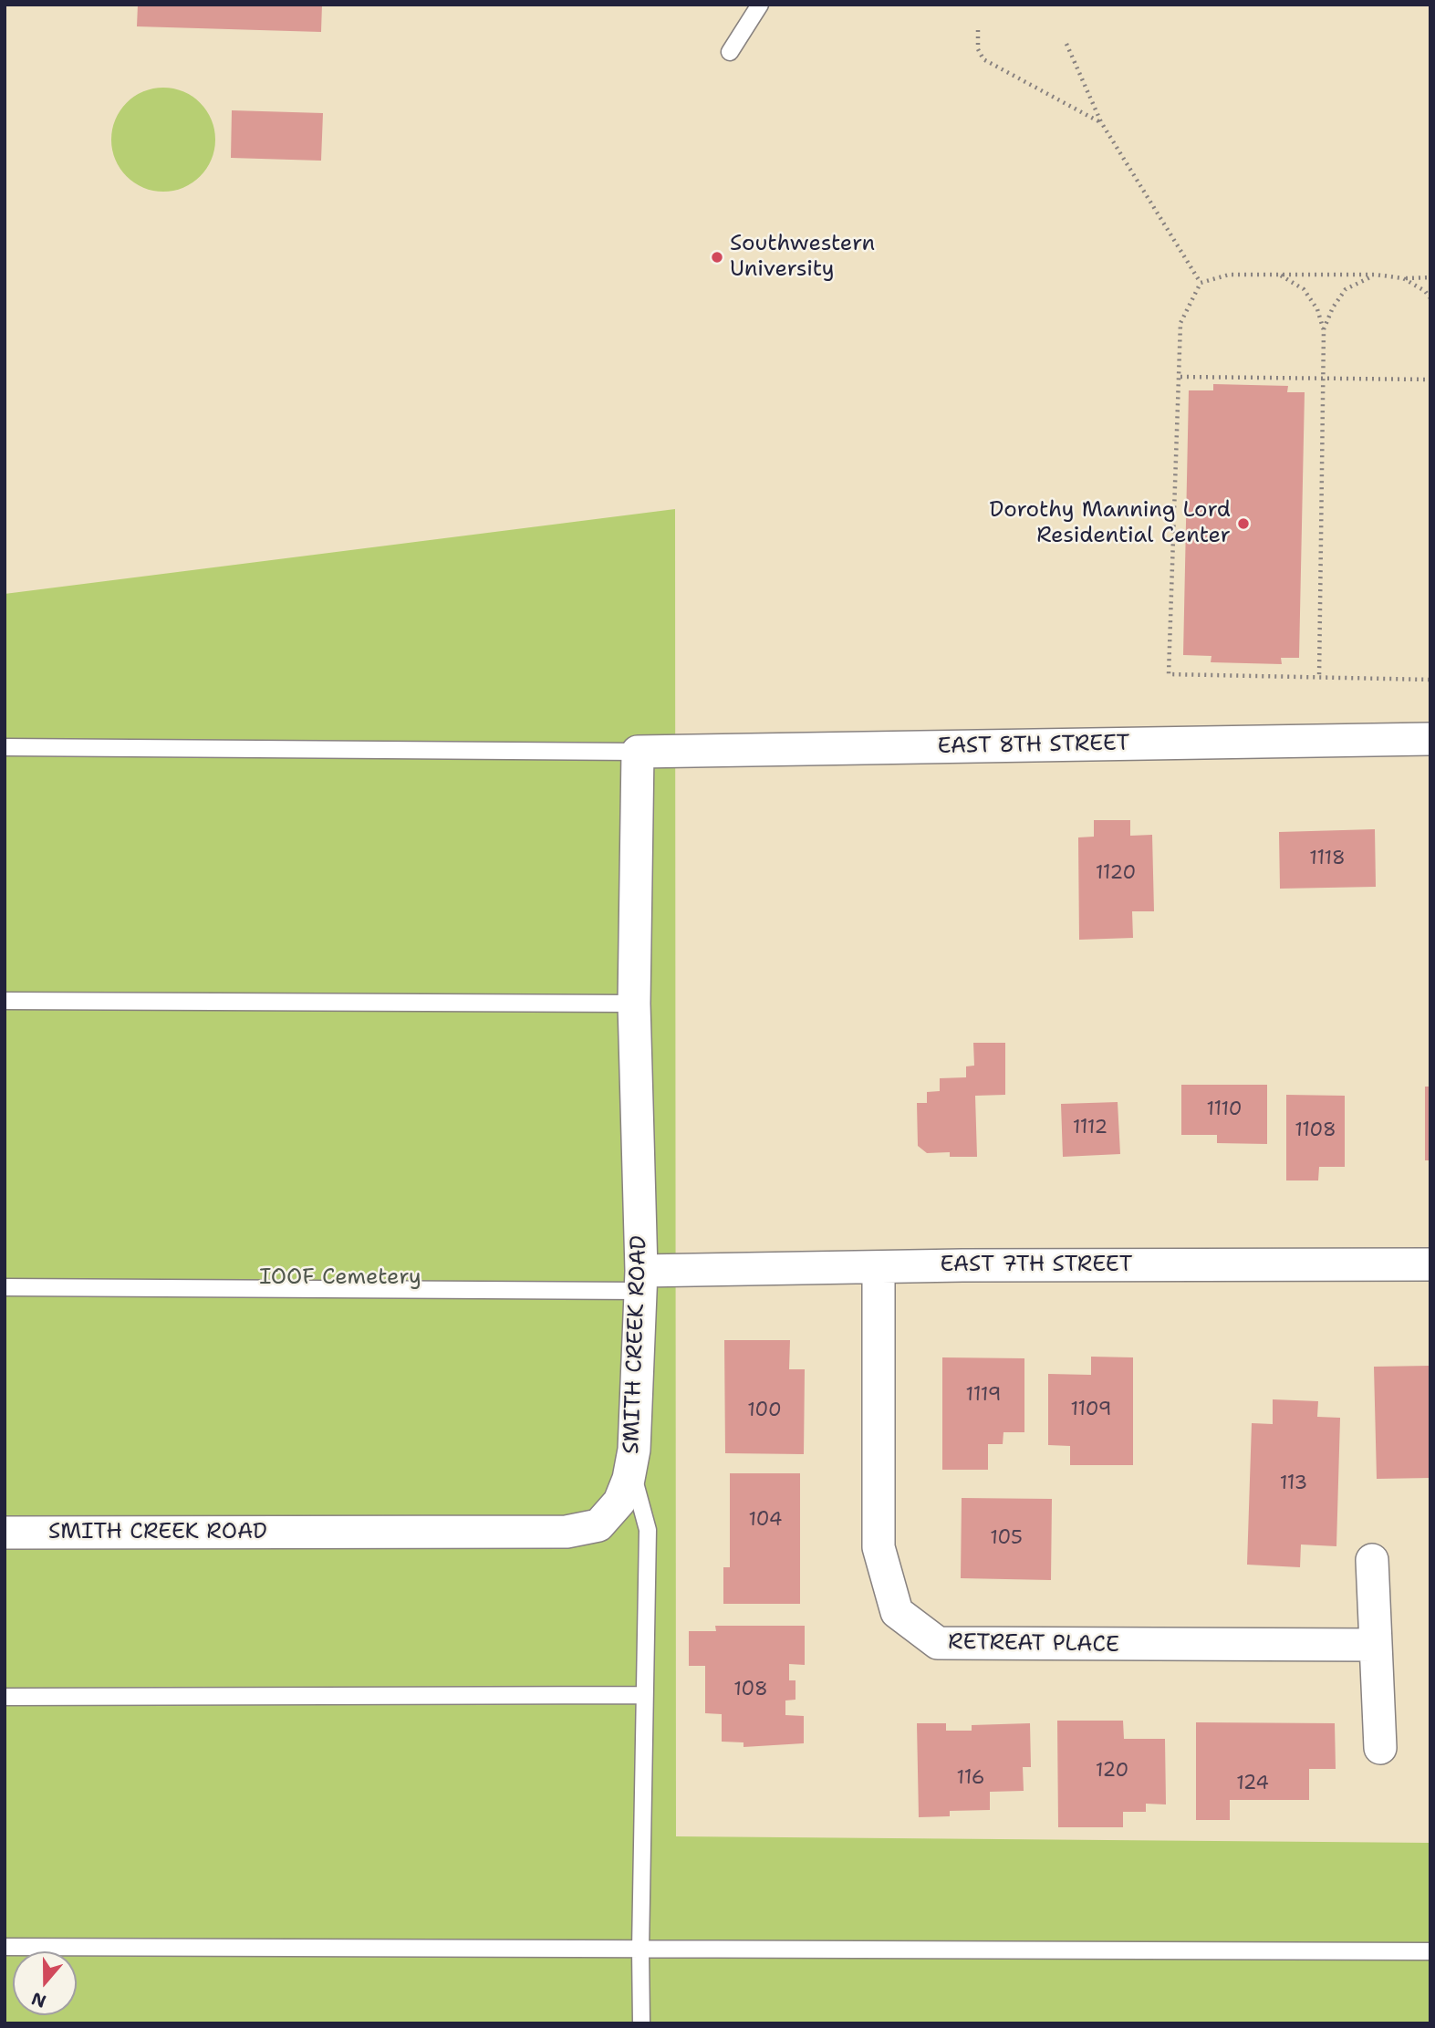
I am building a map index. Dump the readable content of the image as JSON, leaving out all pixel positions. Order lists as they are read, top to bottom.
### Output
{
  "streets": {
    "street": [
      "EAST 8TH STREET",
      "EAST 7TH STREET",
      "SMITH CREEK ROAD",
      "RETREAT PLACE"
    ]
  },
  "crossings": [
    ["EAST 8TH STREET", "SMITH CREEK ROAD"],
    ["EAST 7TH STREET", "SMITH CREEK ROAD"],
    ["EAST 7TH STREET", "RETREAT PLACE"]
  ],
  "parks": ["IOOF Cemetery"],
  "places": ["Southwestern University", "Dorothy Manning Lord Residential Center"],
  "house_numbers": [
    "1118",
    "1120",
    "1110",
    "1112",
    "1108",
    "1119",
    "1109",
    "100",
    "113",
    "104",
    "105",
    "108",
    "120",
    "116",
    "124"
  ],
  "north": "bottom"
}
